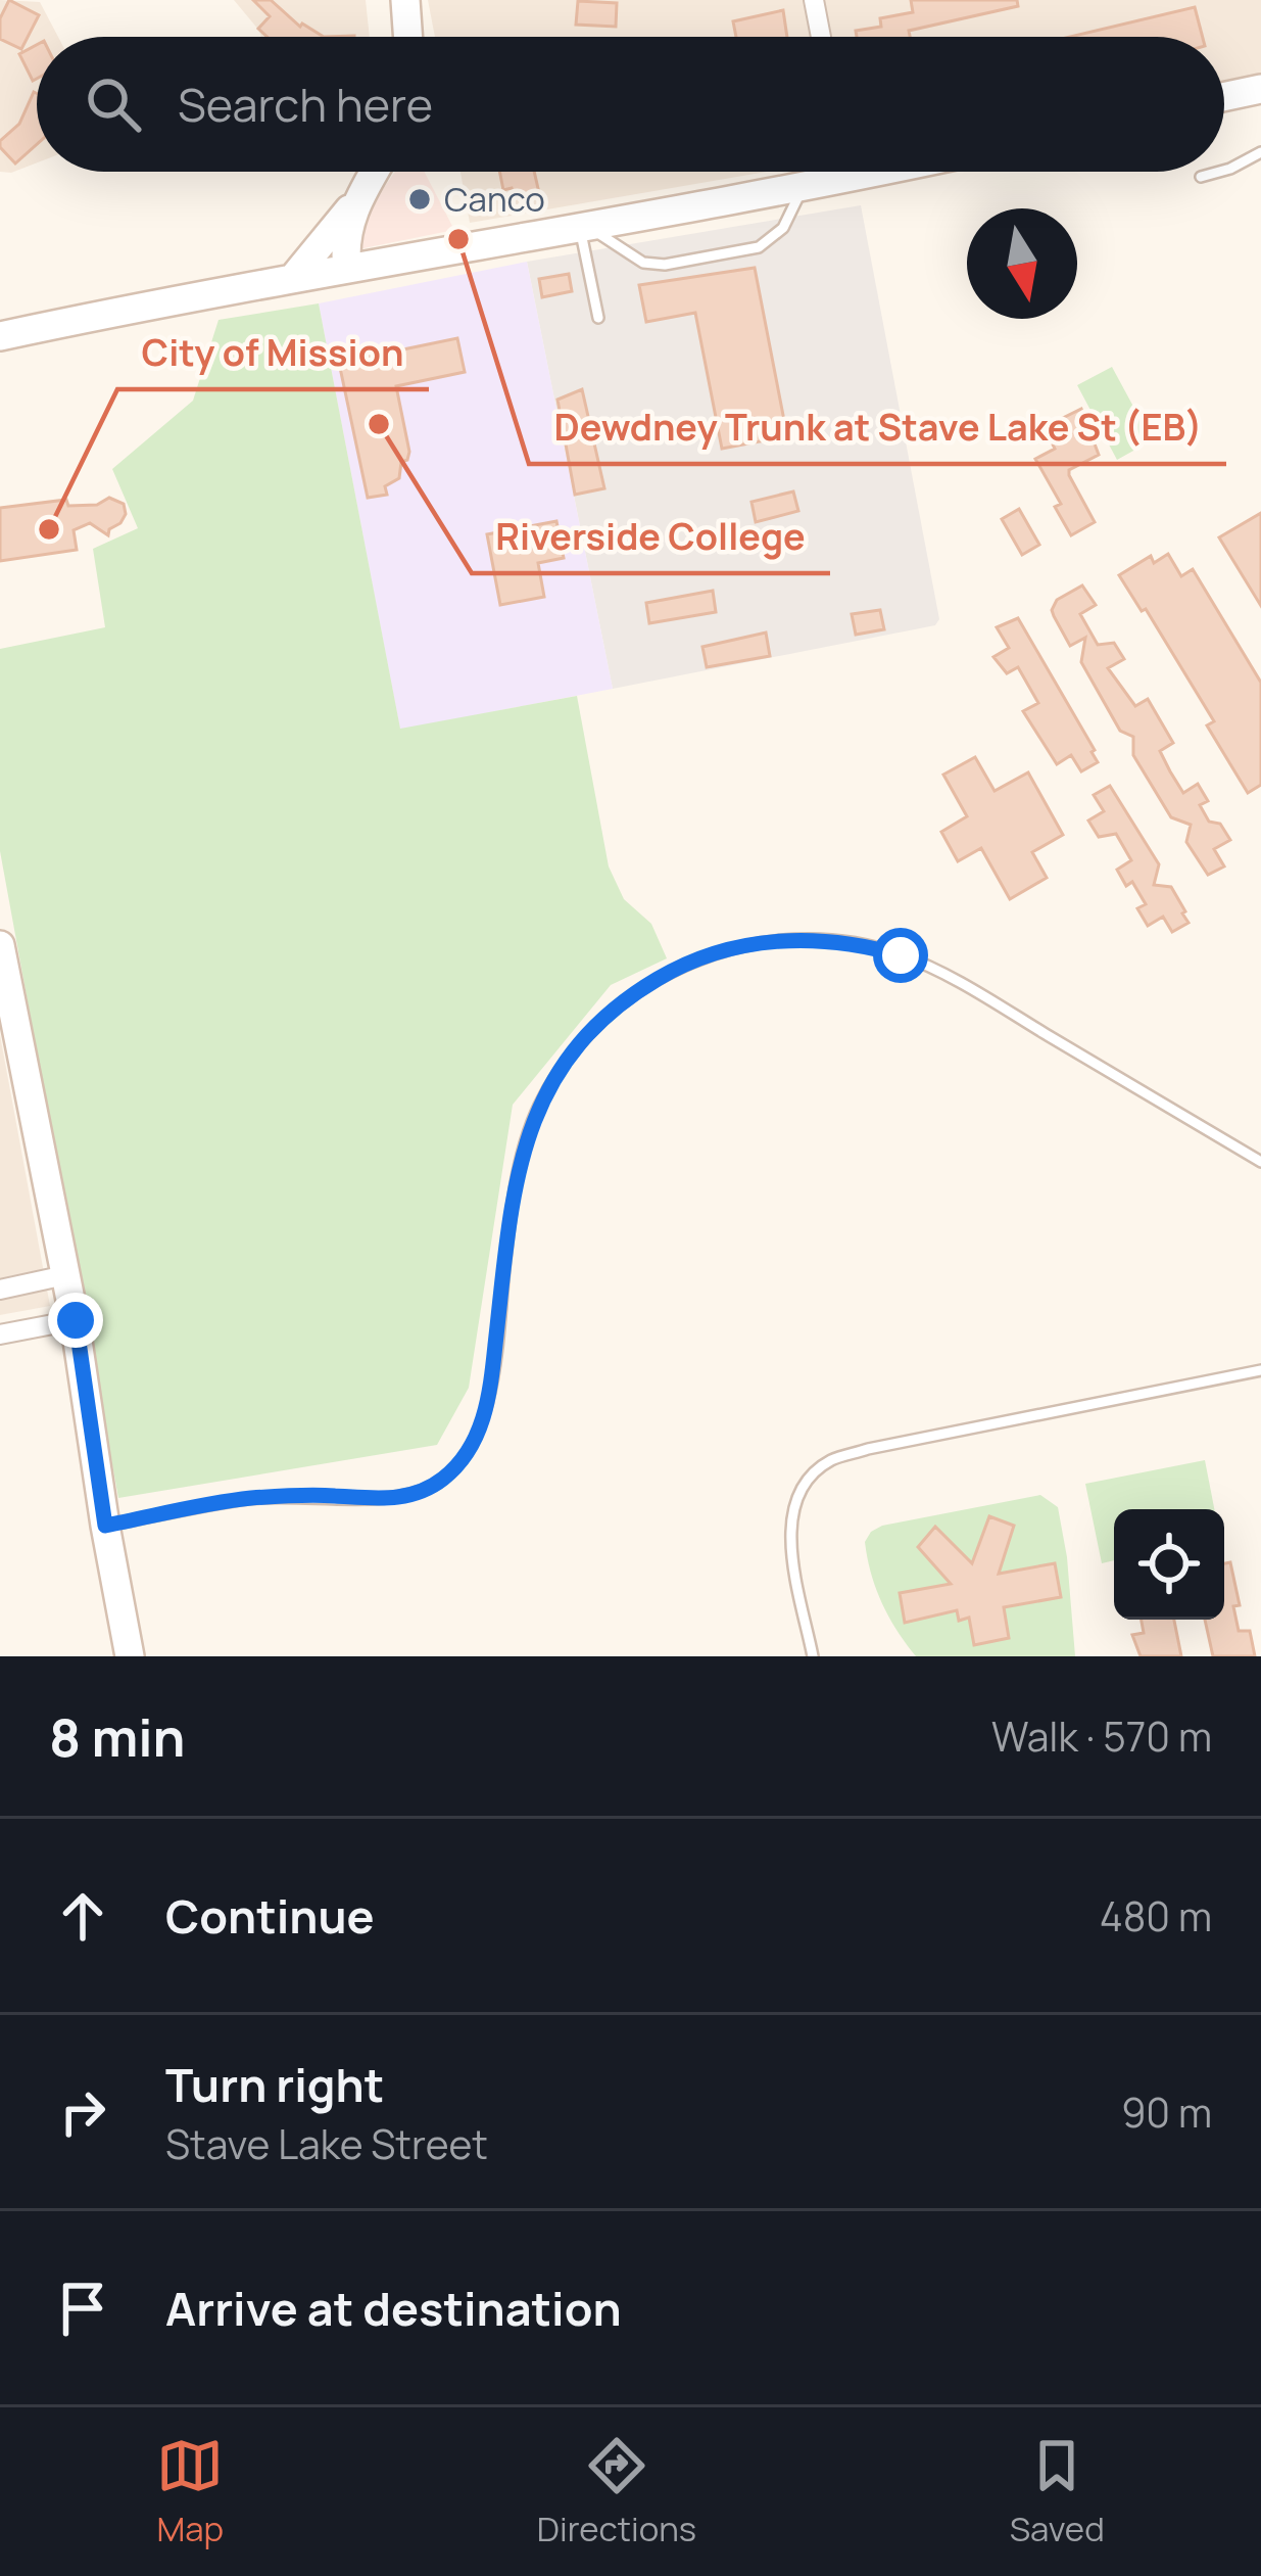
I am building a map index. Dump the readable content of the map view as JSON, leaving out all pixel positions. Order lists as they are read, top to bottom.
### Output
{
  "places": [
    "Canco",
    "Dewdney Trunk at Stave Lake St (EB)",
    "Riverside College",
    "City of Mission"
  ],
  "north": "bottom",
  "page": {
    "search": "Search here",
    "heading": ["8 min", "Walk · 570 m"],
    "list": [
      ["Continue", "480 m"],
      ["Turn right", "Stave Lake Street", "90 m"],
      "Arrive at destination"
    ],
    "nav": ["Map", "Directions", "Saved"]
  }
}
